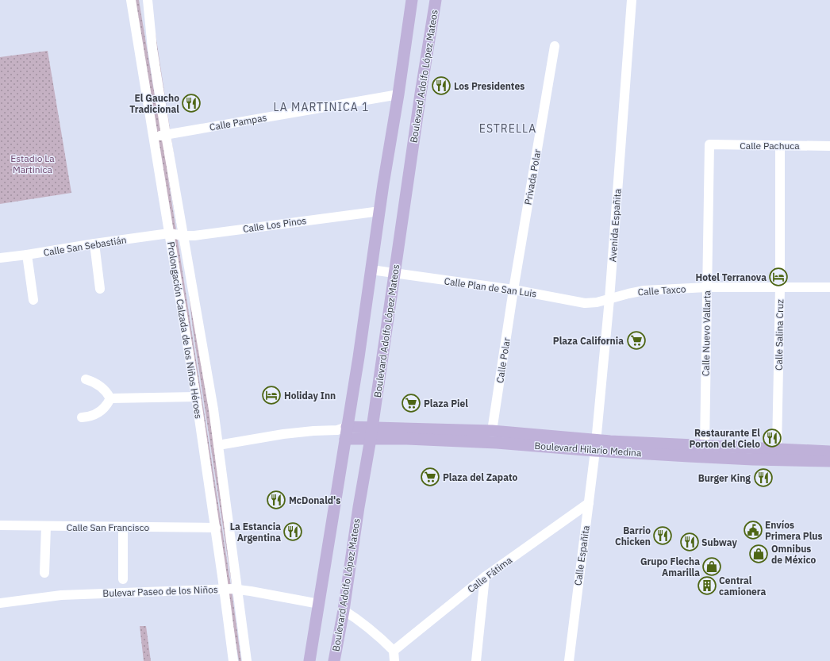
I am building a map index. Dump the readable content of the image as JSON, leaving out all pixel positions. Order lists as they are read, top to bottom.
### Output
{
  "streets": {
    "main road": ["Boulevard Adolfo López Mateos", "Boulevard Hilario Medina"],
    "street": [
      "Calle Pampas",
      "Calle Pachuca",
      "Privada Polar",
      "Calle Los Pinos",
      "Avenida Españita",
      "Calle San Sebastián",
      "Calle Plan de San Luis",
      "Calle Taxco",
      "Prolongación Calzada de los Niños Héroes",
      "Calle Nuevo Vallarta",
      "Calle Salina Cruz",
      "Calle Polar",
      "Calle San Francisco",
      "Calle Españita",
      "Calle Fátima",
      "Bulevar Paseo de los Niños"
    ]
  },
  "crossings": [
    ["Boulevard Adolfo López Mateos", "Calle Plan de San Luis"],
    ["Boulevard Adolfo López Mateos", "Boulevard Hilario Medina"],
    ["Calle Pampas", "Prolongación Calzada de los Niños Héroes"],
    ["Calle Pachuca", "Calle Nuevo Vallarta"],
    ["Calle Pachuca", "Calle Salina Cruz"],
    ["Privada Polar", "Calle Plan de San Luis"],
    ["Privada Polar", "Calle Polar"],
    ["Calle Los Pinos", "Calle San Sebastián"],
    ["Calle Los Pinos", "Prolongación Calzada de los Niños Héroes"],
    ["Avenida Españita", "Calle Plan de San Luis"],
    ["Avenida Españita", "Calle Taxco"],
    ["Avenida Españita", "Boulevard Hilario Medina"],
    ["Avenida Españita", "Calle Españita"],
    ["Calle San Sebastián", "Prolongación Calzada de los Niños Héroes"],
    ["Calle Plan de San Luis", "Calle Taxco"],
    ["Calle Plan de San Luis", "Calle Polar"],
    ["Calle Taxco", "Calle Nuevo Vallarta"],
    ["Calle Taxco", "Calle Salina Cruz"],
    ["Prolongación Calzada de los Niños Héroes", "Calle San Francisco"],
    ["Prolongación Calzada de los Niños Héroes", "Bulevar Paseo de los Niños"],
    ["Calle Nuevo Vallarta", "Boulevard Hilario Medina"],
    ["Calle Salina Cruz", "Boulevard Hilario Medina"],
    ["Calle Polar", "Boulevard Hilario Medina"],
    ["Boulevard Hilario Medina", "Calle Españita"],
    ["Calle Españita", "Calle Fátima"]
  ],
  "districts": ["LA MARTINICA 1", "ESTRELLA"],
  "parks": ["Estadio La Martinica"],
  "places": {
    "restaurant": [
      "Los Presidentes",
      "El Gaucho Tradicional",
      "Restaurante El Porton del Cielo",
      "Burger King",
      "McDonald's",
      "La Estancia Argentina",
      "Barrio Chicken",
      "Subway"
    ],
    "hotel": ["Hotel Terranova", "Holiday Inn"],
    "supermarket": ["Plaza California", "Plaza Piel", "Plaza del Zapato"],
    "public building": ["Envíos Primera Plus"],
    "shop": ["Omnibus de México", "Grupo Flecha Amarilla"],
    "building": ["Central camionera"]
  }
}
